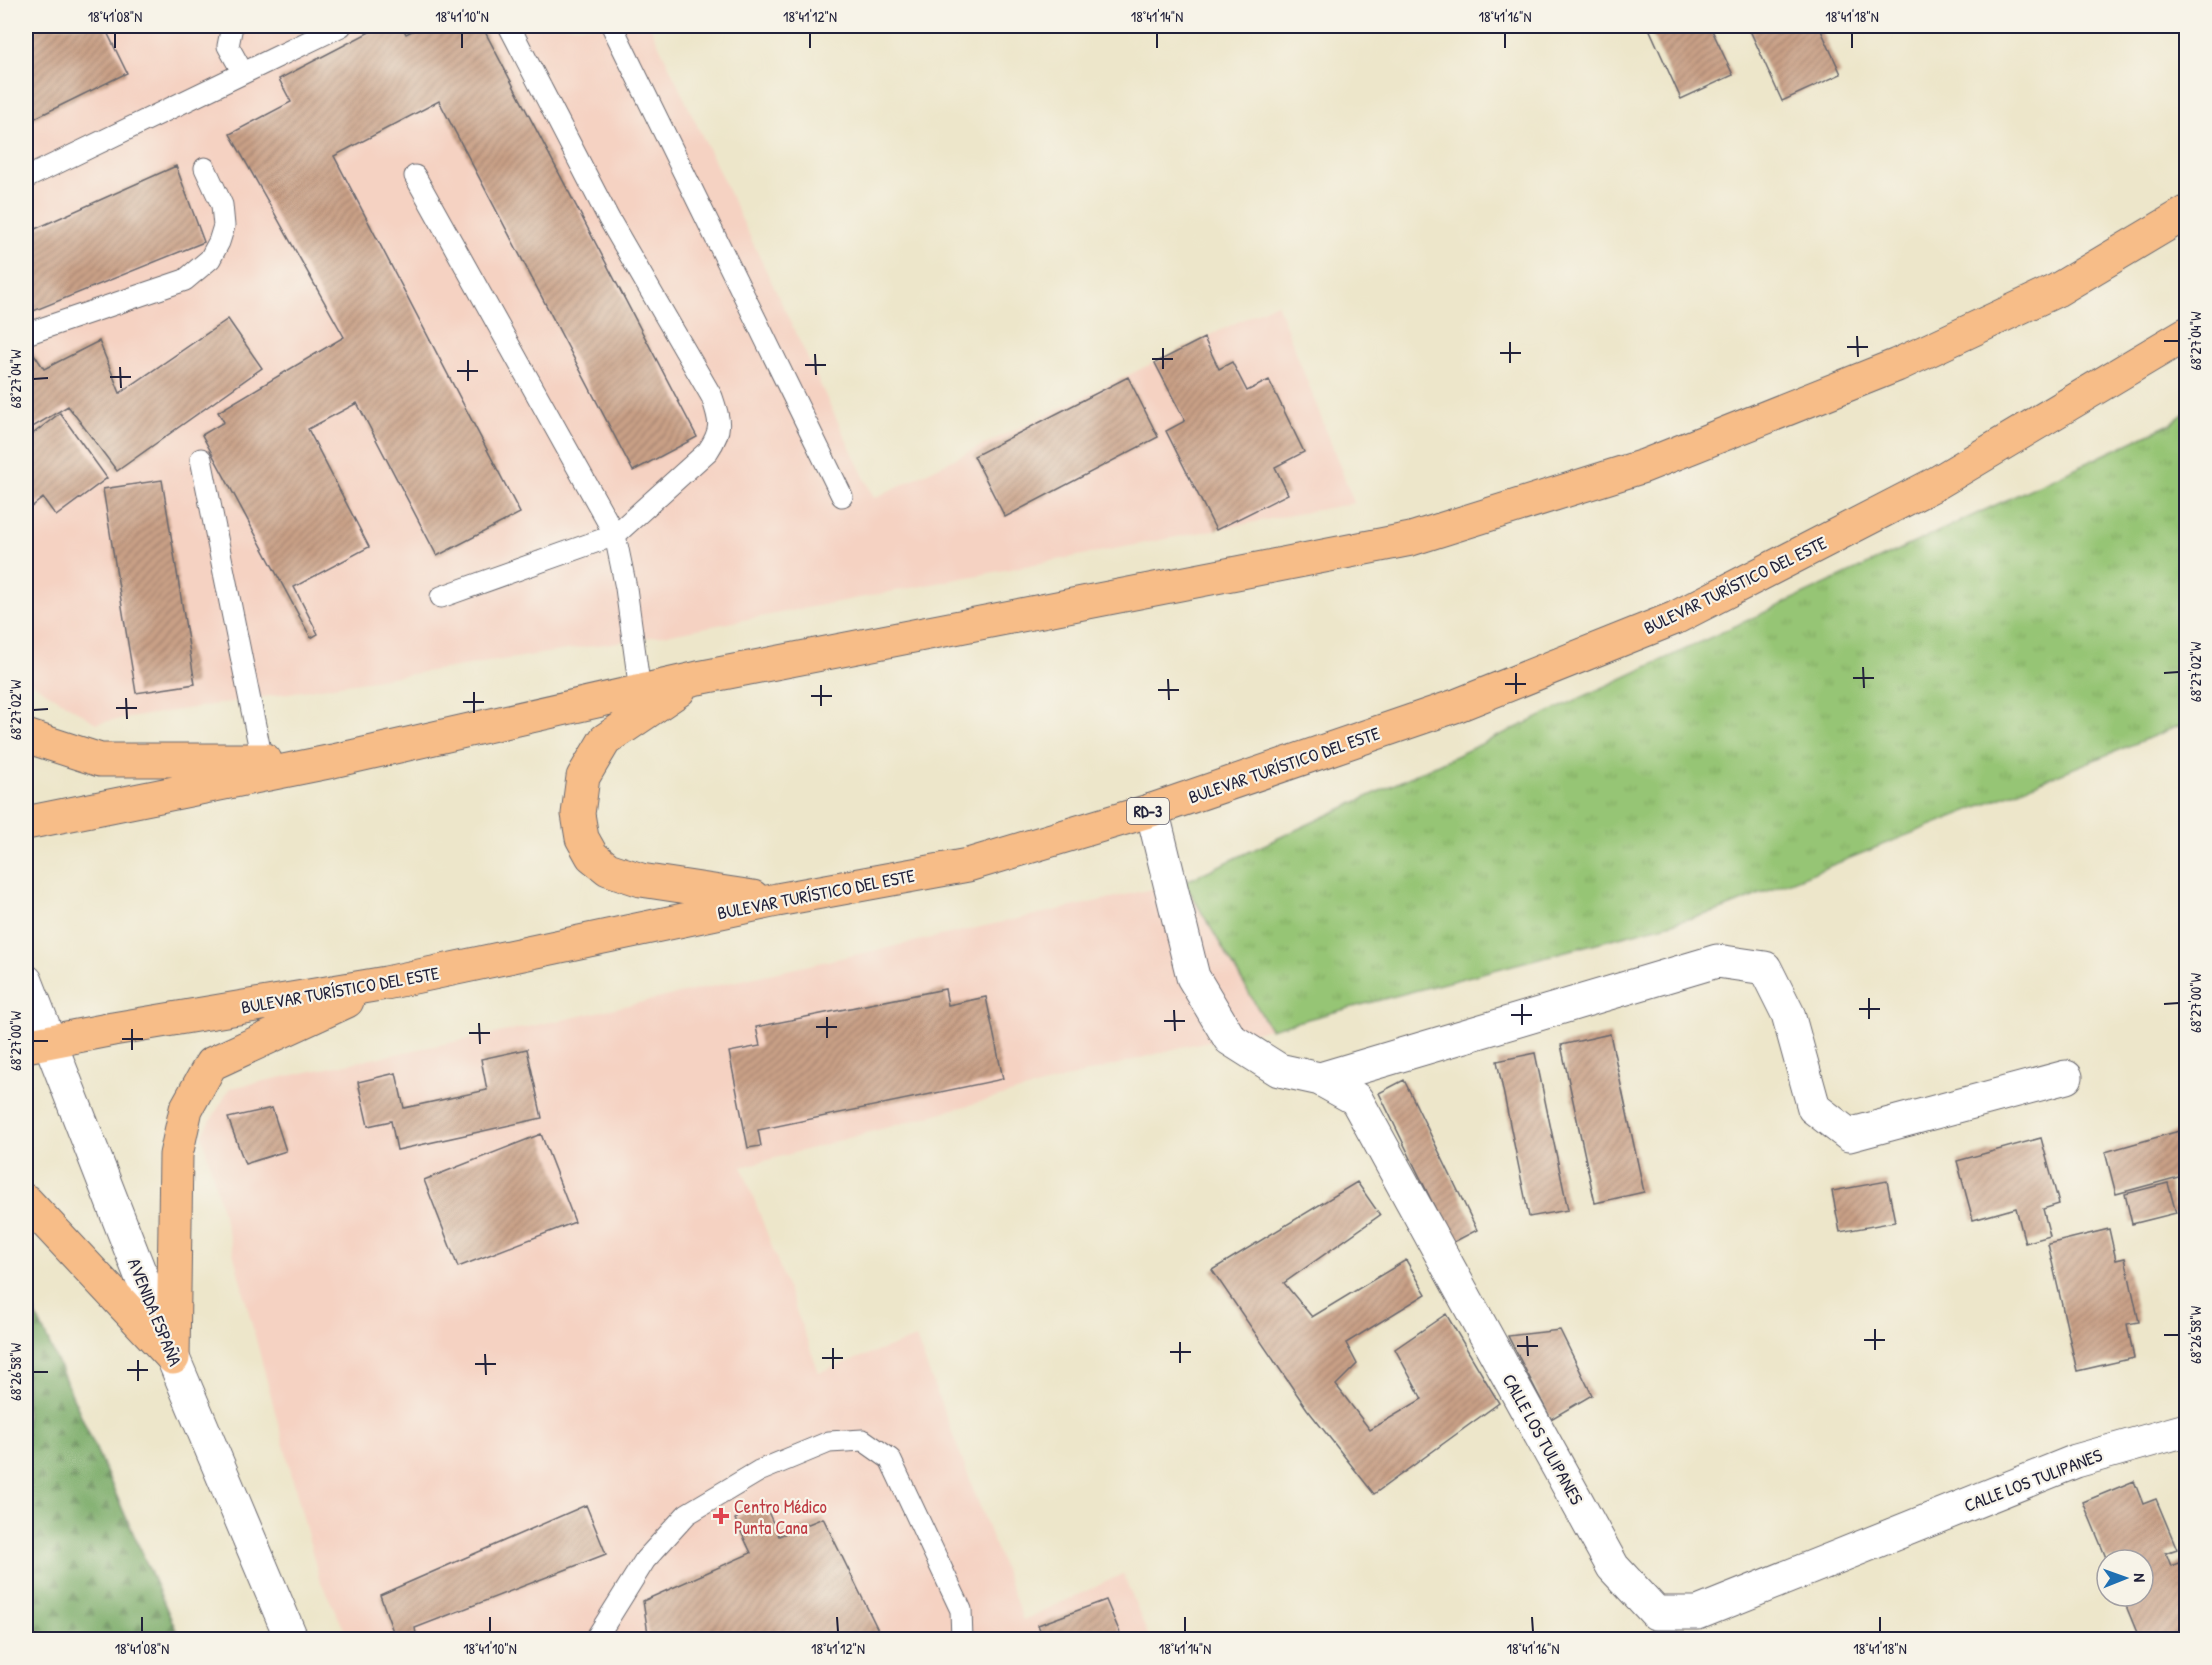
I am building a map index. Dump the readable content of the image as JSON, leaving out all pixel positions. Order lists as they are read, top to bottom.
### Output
{
  "streets": {
    "highway": ["BULEVAR TURÍSTICO DEL ESTE", "RD-3"],
    "street": ["AVENIDA ESPAÑA", "CALLE LOS TULIPANES"]
  },
  "crossings": [
    ["BULEVAR TURÍSTICO DEL ESTE", "AVENIDA ESPAÑA"],
    ["BULEVAR TURÍSTICO DEL ESTE", "CALLE LOS TULIPANES"]
  ],
  "places": {
    "health": ["Centro Médico Punta Cana"]
  },
  "north": "right",
  "coordinates": [
    "18°41'08\"N",
    "18°41'10\"N",
    "18°41'12\"N",
    "18°41'14\"N",
    "18°41'16\"N",
    "18°41'18\"N",
    "68°27'04\"W",
    "68°27'02\"W",
    "68°27'00\"W",
    "68°26'58\"W"
  ]
}
